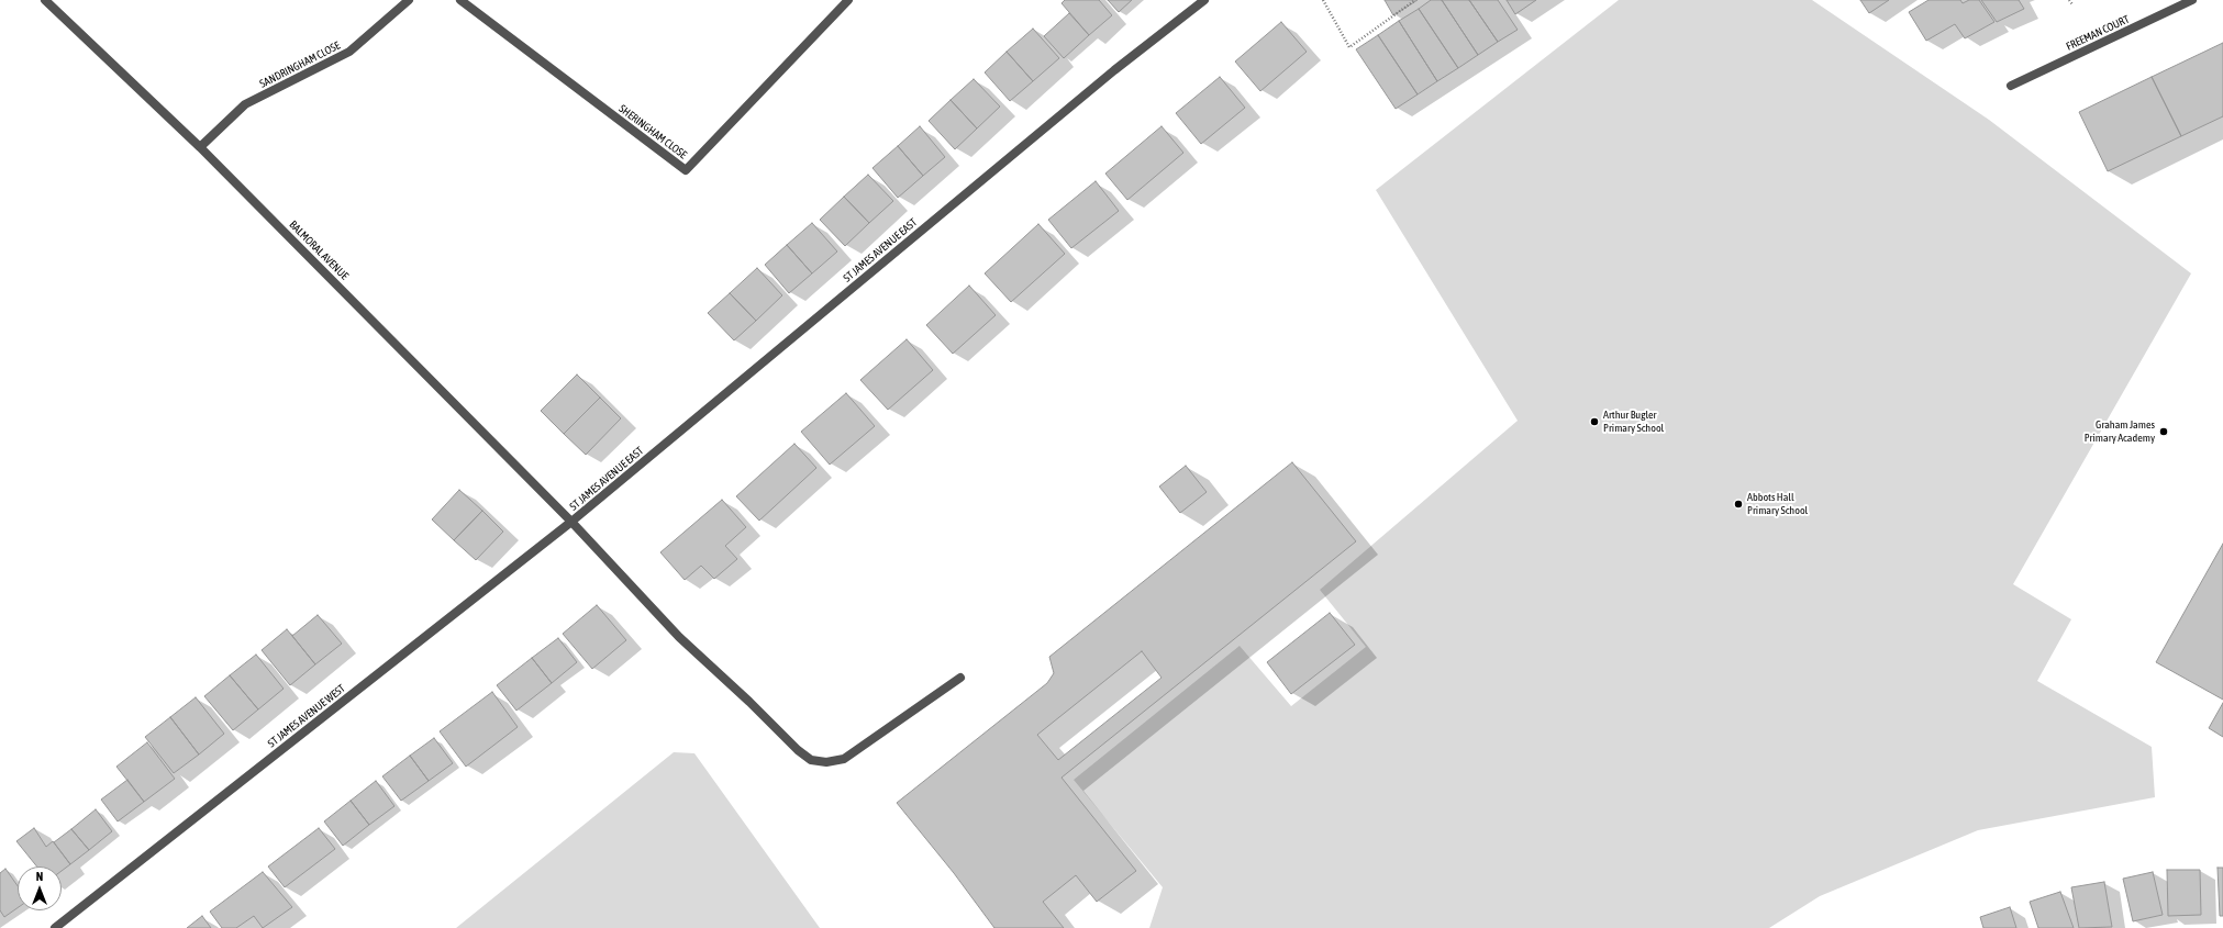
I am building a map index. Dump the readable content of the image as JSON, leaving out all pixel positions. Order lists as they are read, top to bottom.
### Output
{
  "streets": {
    "street": [
      "FREEMAN COURT",
      "SANDRINGHAM CLOSE",
      "SHERINGHAM CLOSE",
      "BALMORAL AVENUE",
      "ST JAMES AVENUE EAST",
      "ST JAMES AVENUE WEST"
    ]
  },
  "crossings": [
    ["SANDRINGHAM CLOSE", "BALMORAL AVENUE"],
    ["BALMORAL AVENUE", "ST JAMES AVENUE EAST"],
    ["BALMORAL AVENUE", "ST JAMES AVENUE WEST"],
    ["ST JAMES AVENUE EAST", "ST JAMES AVENUE WEST"]
  ],
  "places": ["Arthur Bugler Primary School", "Graham James Primary Academy", "Abbots Hall Primary School"],
  "north": "top"
}
